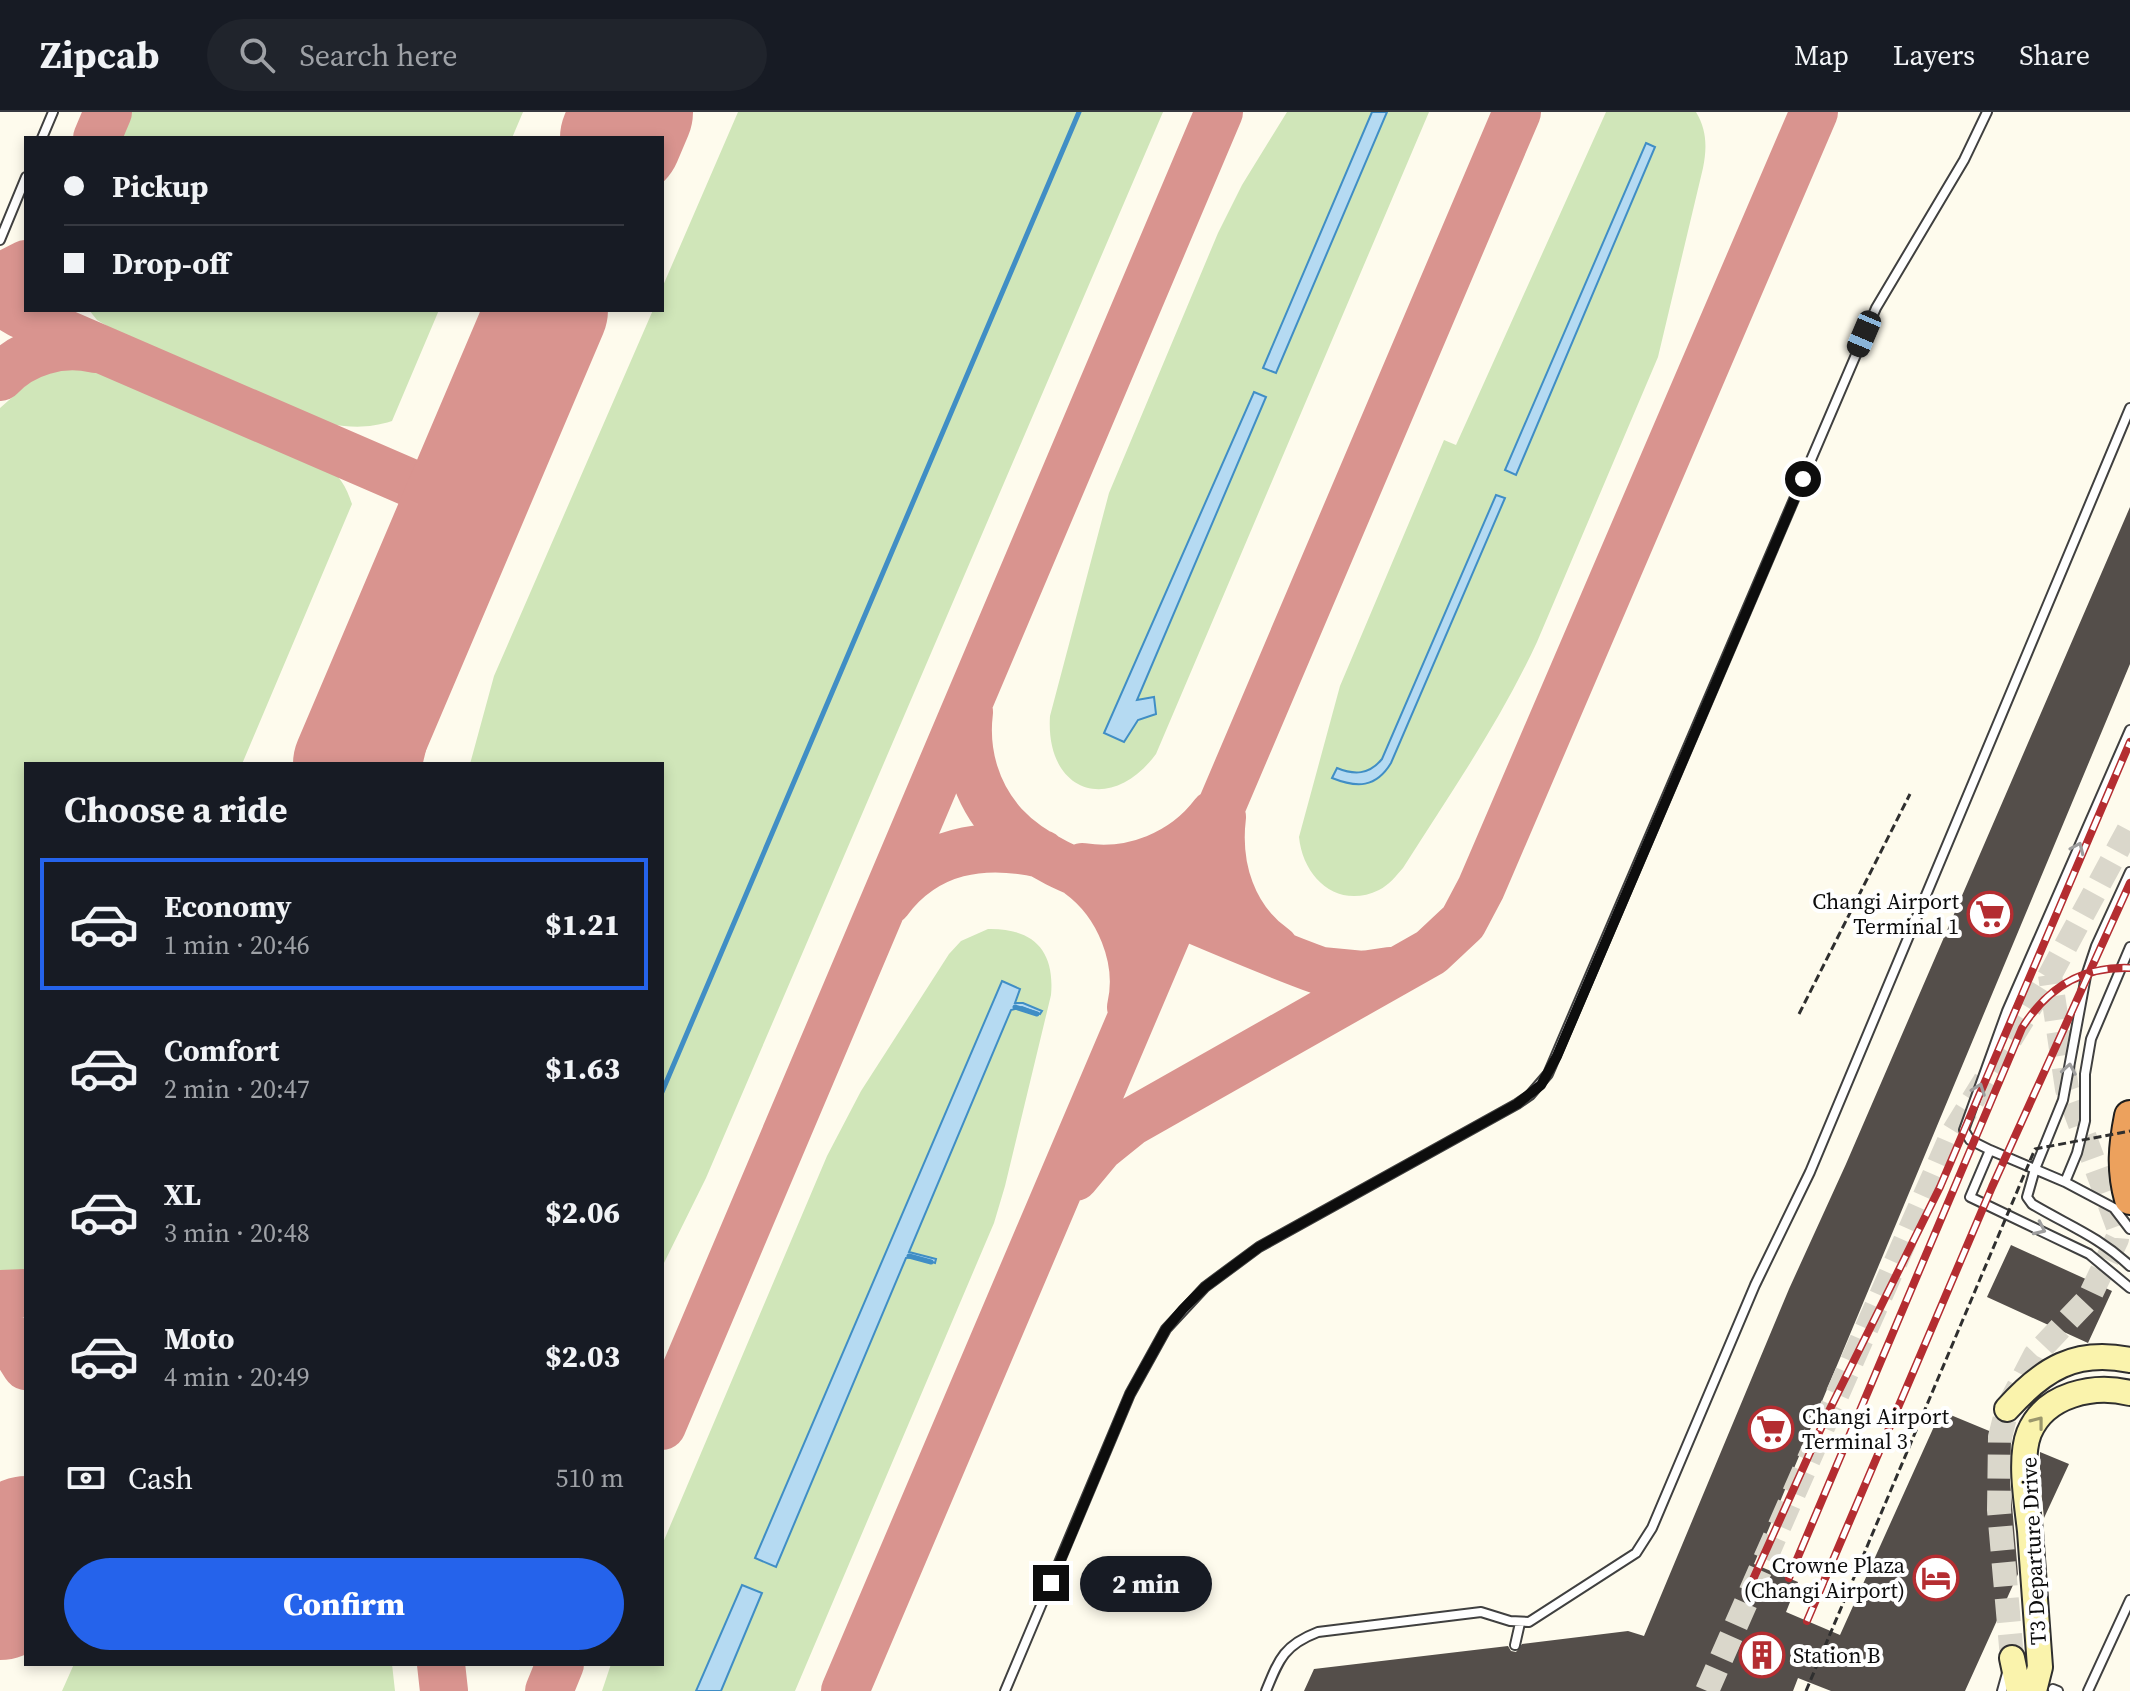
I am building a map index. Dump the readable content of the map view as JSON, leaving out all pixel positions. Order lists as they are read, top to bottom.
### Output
{
  "streets": {
    "main road": ["T3 Departure Drive"]
  },
  "one_way": ["T3 Departure Drive"],
  "places": {
    "supermarket": ["Changi Airport Terminal 1", "Changi Airport Terminal 3"],
    "hotel": ["Crowne Plaza (Changi Airport)"],
    "building": ["Station B"]
  },
  "page": {
    "header": "Zipcab",
    "search": "Search here",
    "nav": ["Map", "Layers", "Share"],
    "banner": ["Pickup", "Drop-off"],
    "heading": "Choose a ride",
    "list": [
      {
        "name": "Economy",
        "note": "1 min · 20:46",
        "value": "$1.21"
      },
      {
        "name": "Comfort",
        "note": "2 min · 20:47",
        "value": "$1.63"
      },
      {
        "name": "XL",
        "note": "3 min · 20:48",
        "value": "$2.06"
      },
      {
        "name": "Moto",
        "note": "4 min · 20:49",
        "value": "$2.03"
      }
    ],
    "pay": ["Cash", "510 m"],
    "buttons": "Confirm",
    "bubble": "2 min"
  }
}
